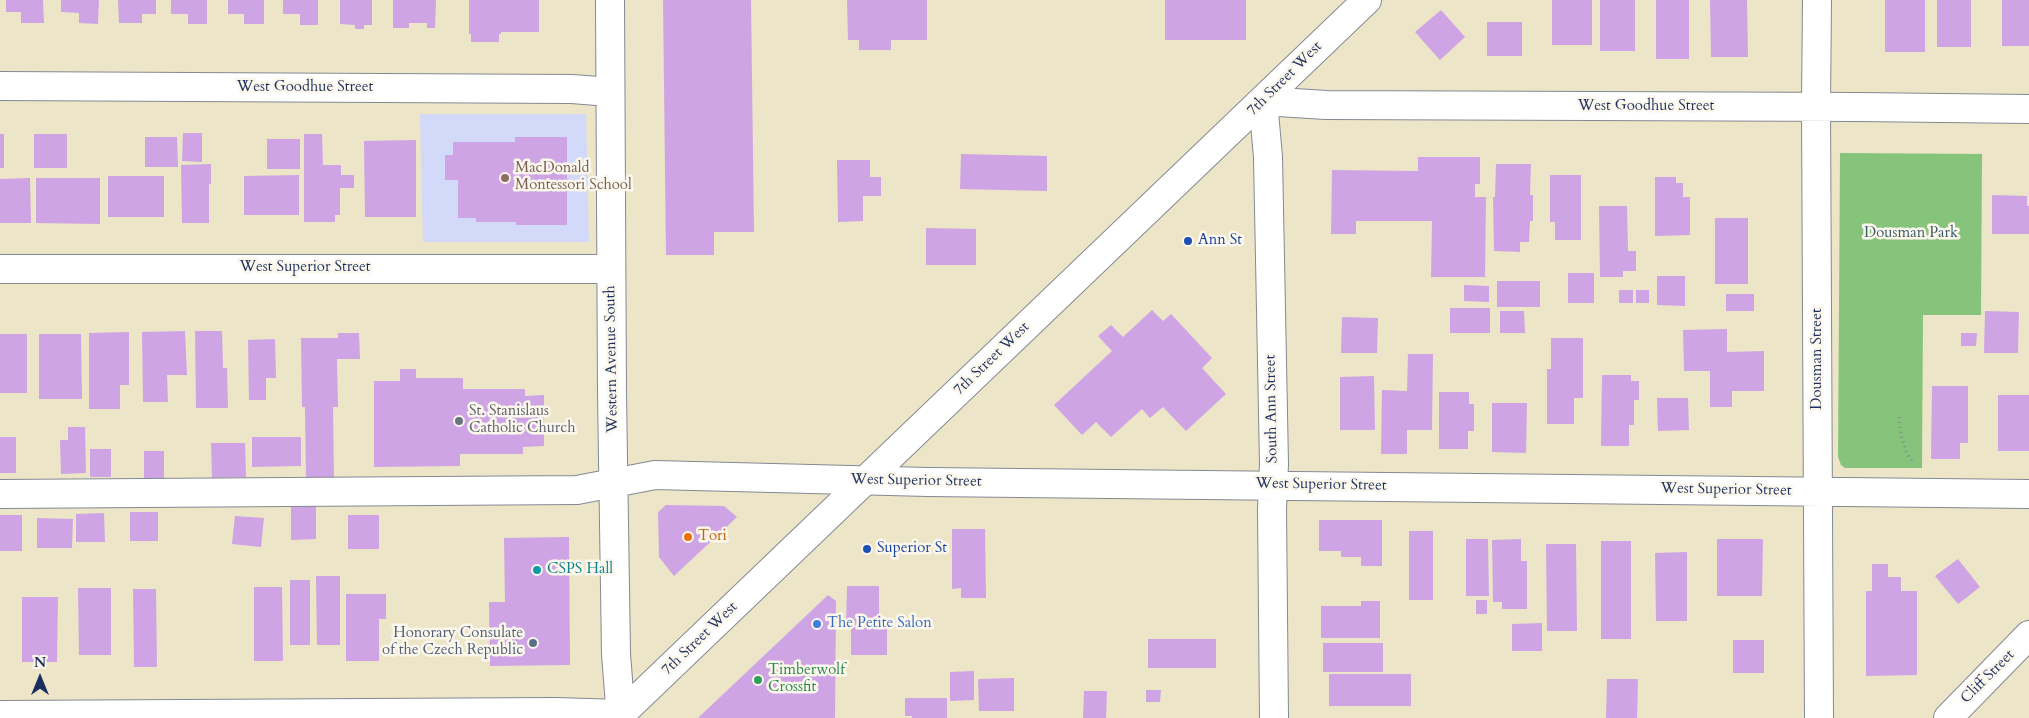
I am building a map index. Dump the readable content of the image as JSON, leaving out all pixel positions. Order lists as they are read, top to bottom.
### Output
{
  "streets": {
    "street": [
      "7th Street West",
      "West Goodhue Street",
      "West Superior Street",
      "Western Avenue South",
      "Dousman Street",
      "South Ann Street",
      "Cliff Street"
    ]
  },
  "crossings": [
    ["7th Street West", "West Goodhue Street"],
    ["7th Street West", "West Superior Street"],
    ["7th Street West", "Western Avenue South"],
    ["7th Street West", "South Ann Street"],
    ["West Goodhue Street", "Western Avenue South"],
    ["West Goodhue Street", "Dousman Street"],
    ["West Goodhue Street", "South Ann Street"],
    ["West Superior Street", "Western Avenue South"],
    ["West Superior Street", "Dousman Street"],
    ["West Superior Street", "South Ann Street"]
  ],
  "parks": ["Dousman Park"],
  "places": [
    "MacDonald Montessori School",
    "Ann St",
    "St. Stanislaus Catholic Church",
    "Tori",
    "Superior St",
    "CSPS Hall",
    "The Petite Salon",
    "Honorary Consulate of the Czech Republic",
    "Timberwolf Crossfit"
  ],
  "north": "top"
}
